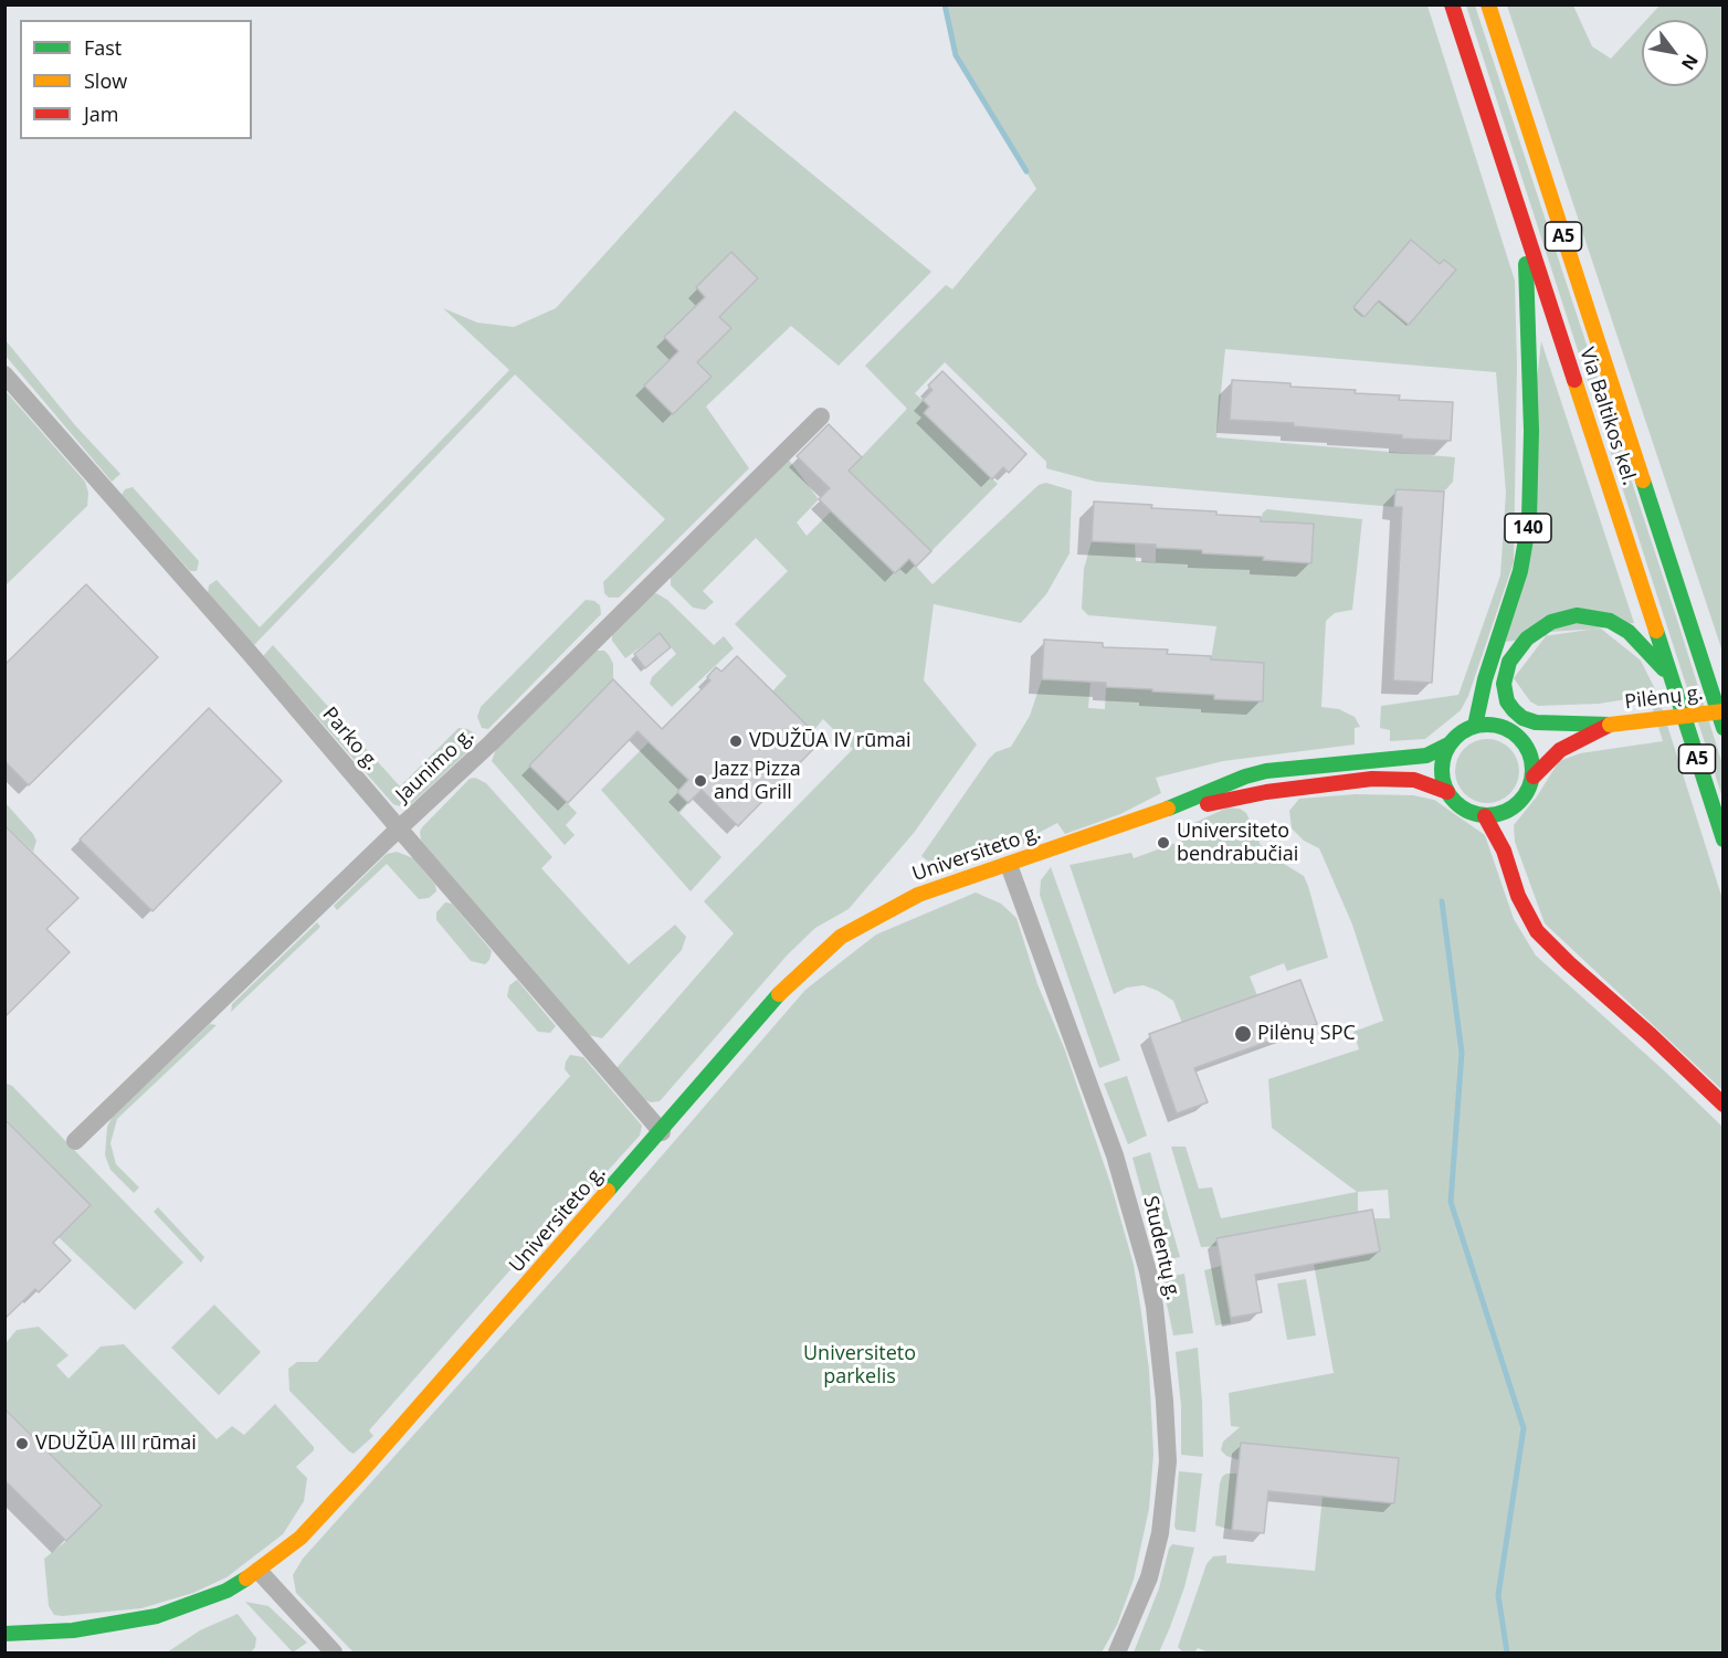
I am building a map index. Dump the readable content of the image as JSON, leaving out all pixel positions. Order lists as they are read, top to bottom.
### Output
{
  "streets": {
    "main road": [
      "A5",
      "Via Baltikos kel.",
      "140",
      "Pilėnų g.",
      "Universiteto g."
    ],
    "street": ["Parko g.", "Jaunimo g.", "Studentų g."]
  },
  "crossings": [
    ["Via Baltikos kel.", "140"],
    ["140", "Pilėnų g."],
    ["140", "Universiteto g."],
    ["Pilėnų g.", "Universiteto g."],
    ["Parko g.", "Jaunimo g."],
    ["Parko g.", "Universiteto g."],
    ["Universiteto g.", "Studentų g."]
  ],
  "parks": ["Universiteto parkelis"],
  "places": [
    "VDUŽŪA IV rūmai",
    "Jazz Pizza and Grill",
    "Universiteto bendrabučiai",
    "Pilėnų SPC",
    "VDUŽŪA III rūmai"
  ],
  "legend": ["Fast", "Slow", "Jam"],
  "north": "bottom right"
}
